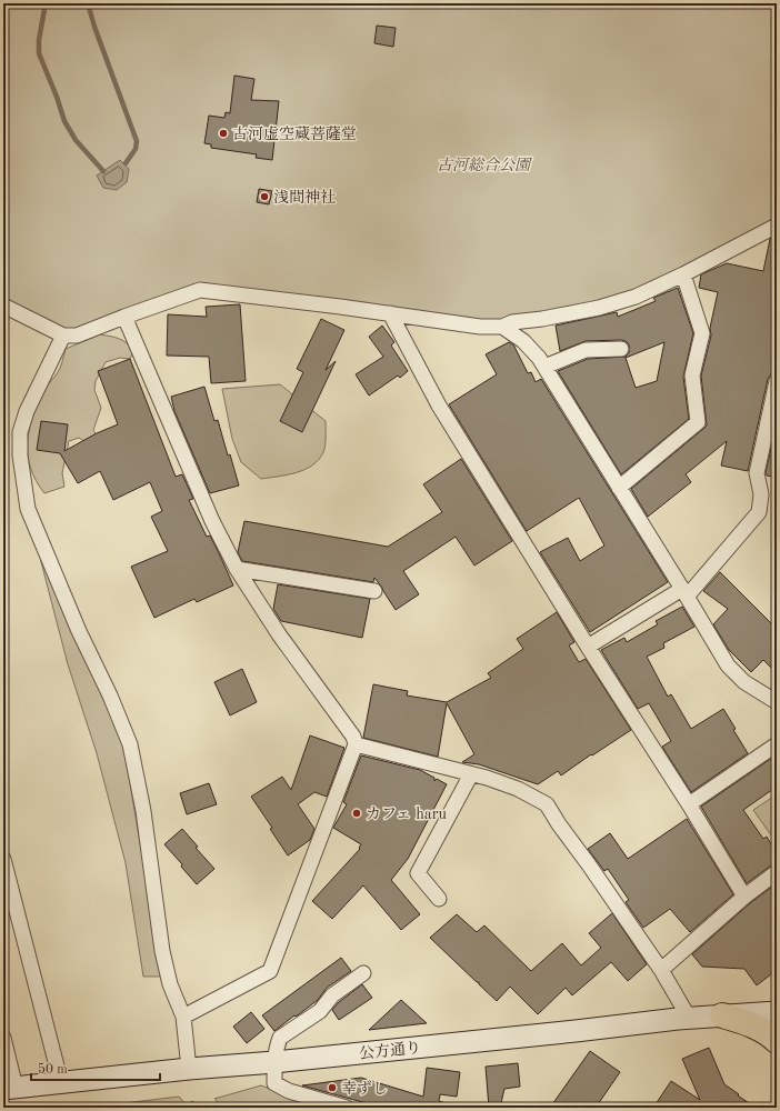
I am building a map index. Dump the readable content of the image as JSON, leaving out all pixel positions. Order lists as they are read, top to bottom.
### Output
{
  "streets": {
    "street": ["公方通り"]
  },
  "parks": ["古河総合公園"],
  "places": [
    "古河虚空蔵菩薩堂",
    "浅間神社",
    "カフェ haru",
    "幸ずし"
  ],
  "scale_bar": "50 m"
}
